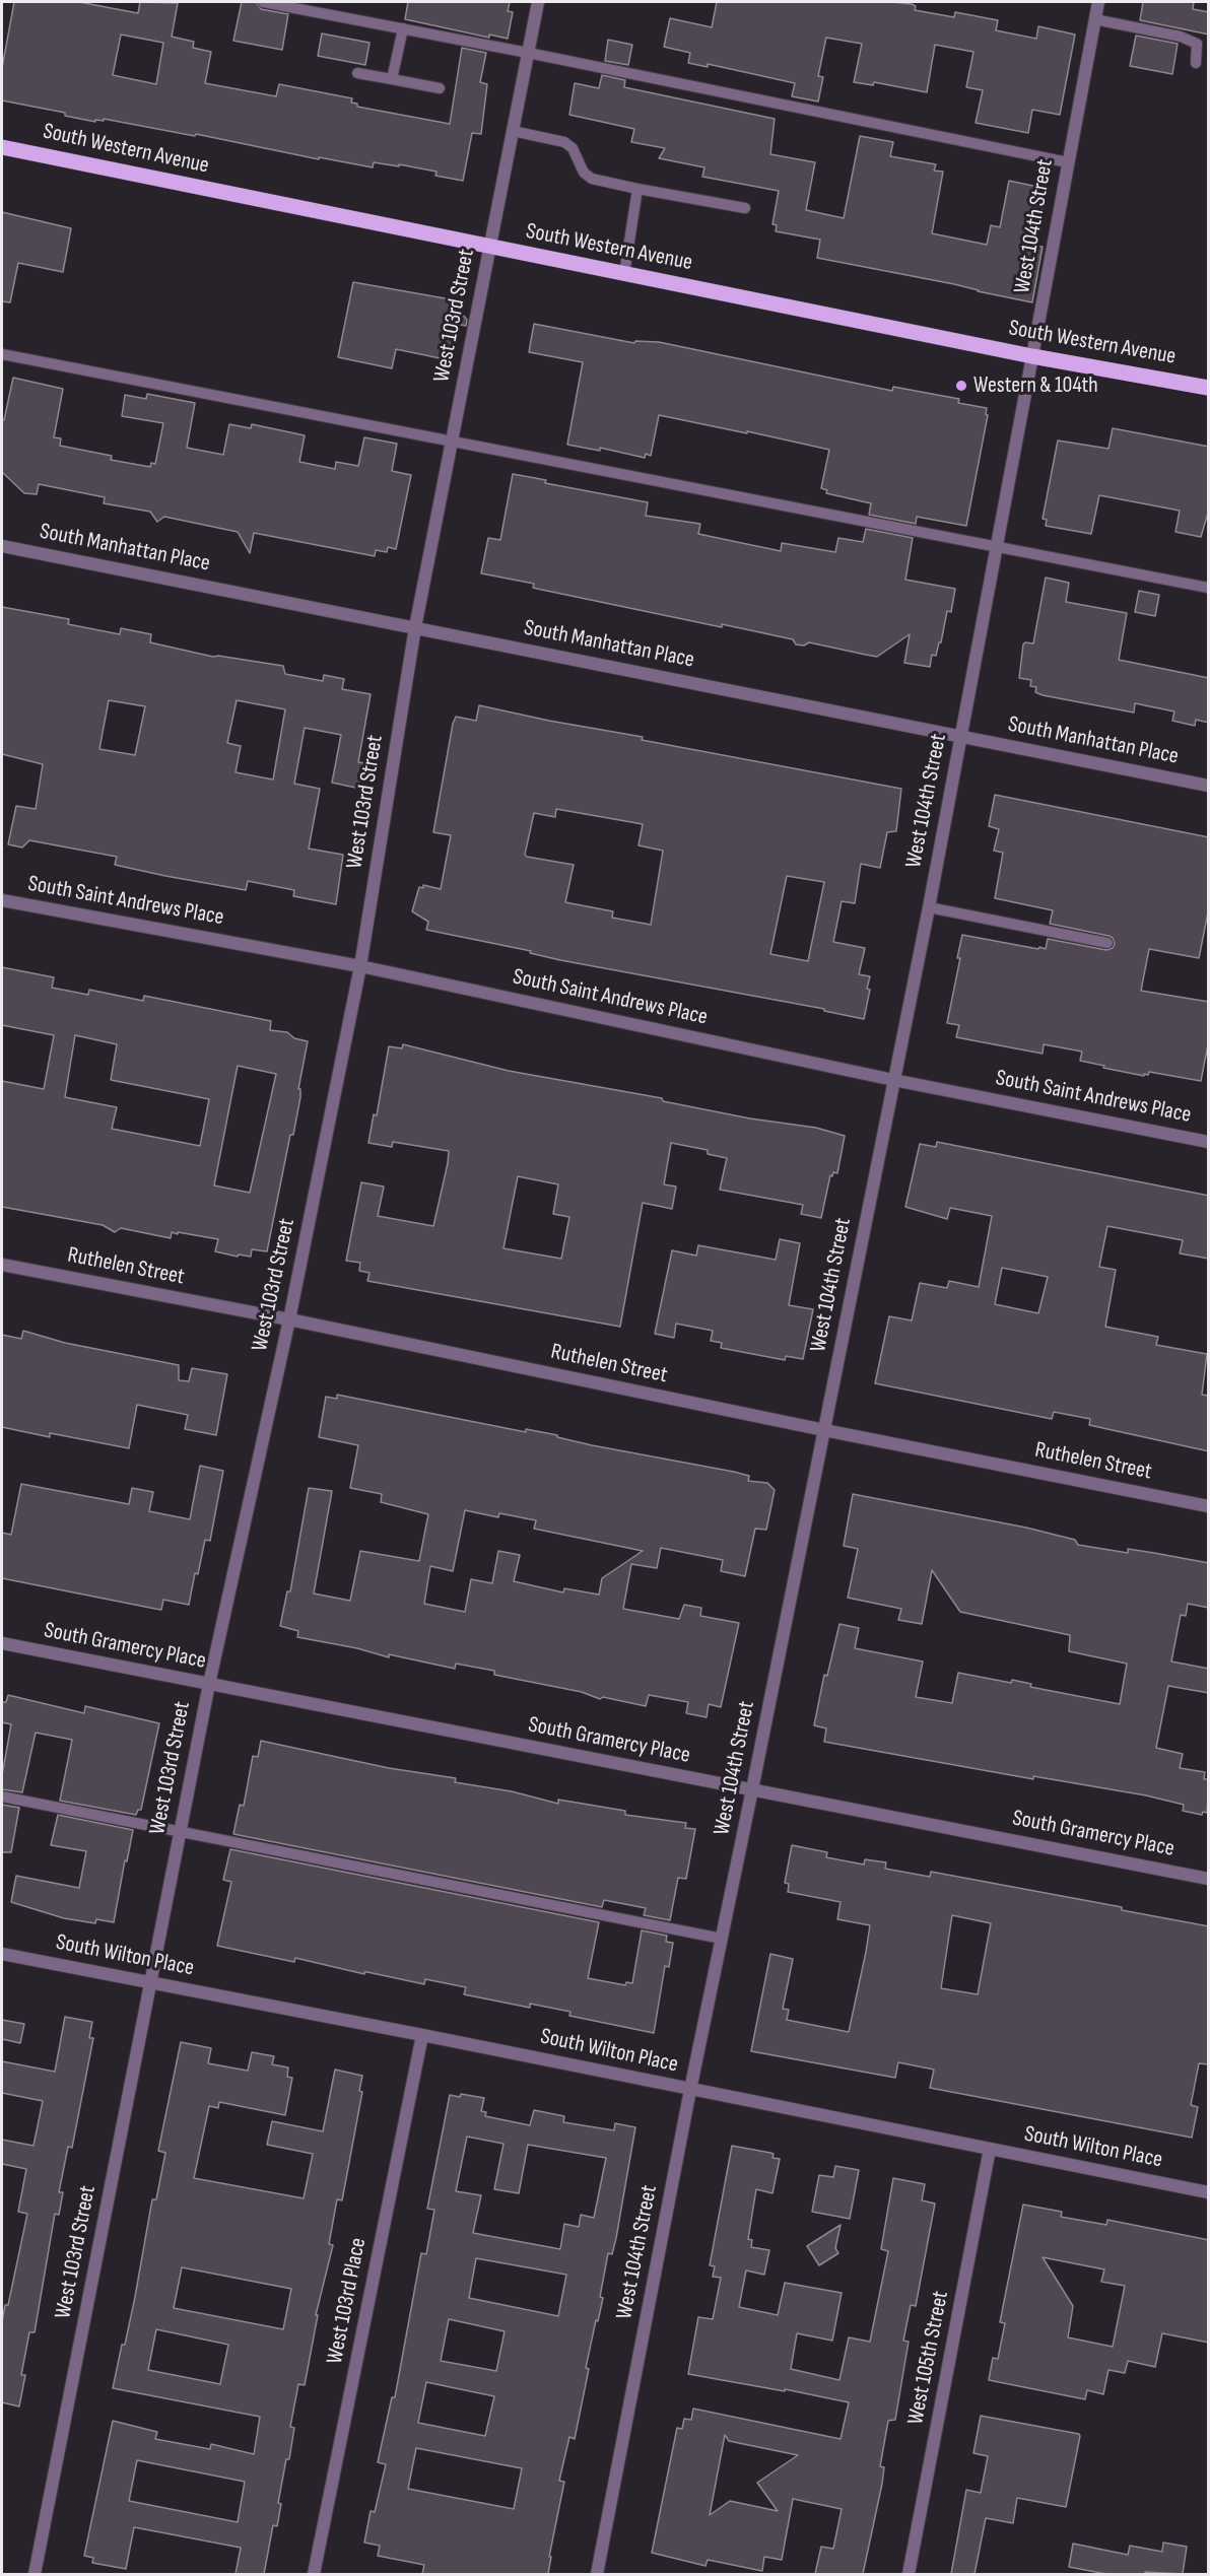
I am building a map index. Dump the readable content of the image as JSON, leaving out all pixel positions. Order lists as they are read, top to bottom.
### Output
{
  "streets": {
    "main road": ["South Western Avenue"],
    "street": [
      "West 104th Street",
      "West 103rd Street",
      "South Manhattan Place",
      "South Saint Andrews Place",
      "Ruthelen Street",
      "South Gramercy Place",
      "South Wilton Place",
      "West 103rd Place",
      "West 105th Street"
    ]
  },
  "crossings": [
    ["South Western Avenue", "West 104th Street"],
    ["South Western Avenue", "West 103rd Street"],
    ["West 104th Street", "South Manhattan Place"],
    ["West 104th Street", "South Saint Andrews Place"],
    ["West 104th Street", "Ruthelen Street"],
    ["West 104th Street", "South Gramercy Place"],
    ["West 104th Street", "South Wilton Place"],
    ["West 103rd Street", "South Manhattan Place"],
    ["West 103rd Street", "South Saint Andrews Place"],
    ["West 103rd Street", "Ruthelen Street"],
    ["West 103rd Street", "South Gramercy Place"],
    ["West 103rd Street", "South Wilton Place"],
    ["South Wilton Place", "West 103rd Place"],
    ["South Wilton Place", "West 105th Street"]
  ],
  "places": ["Western & 104th"]
}
